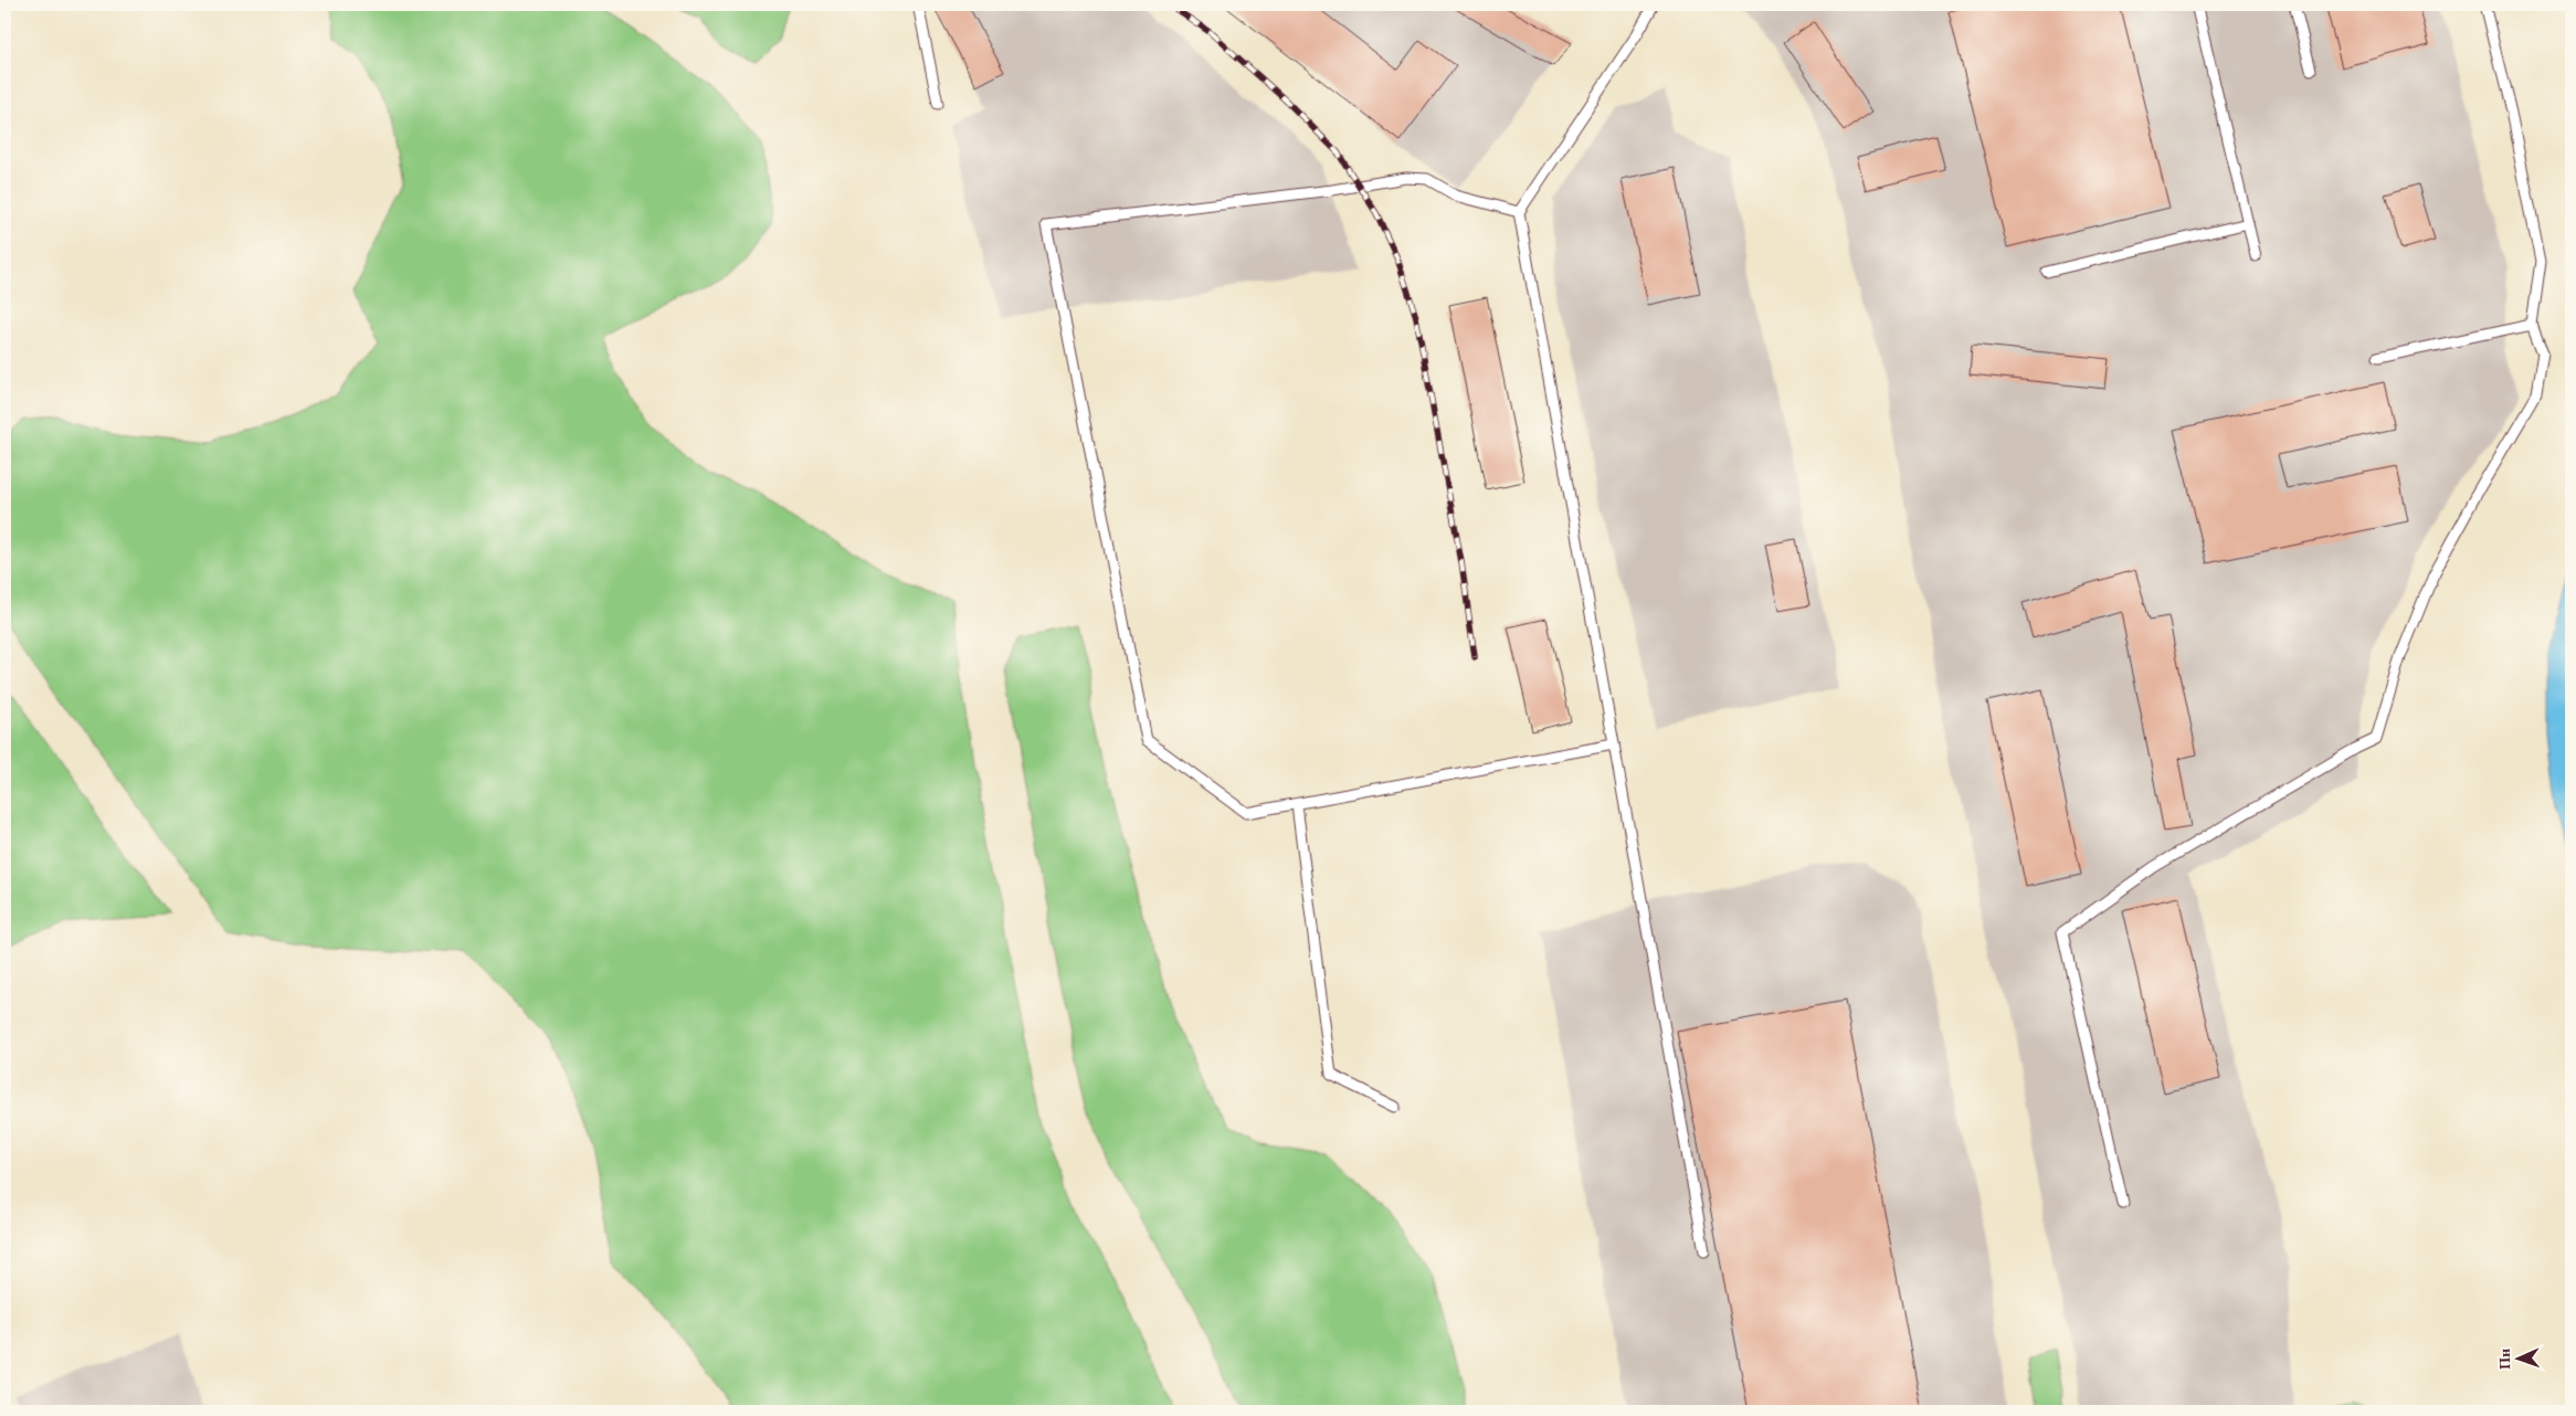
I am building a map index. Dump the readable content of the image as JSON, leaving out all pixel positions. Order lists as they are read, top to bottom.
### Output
{
  "north": "left"
}
